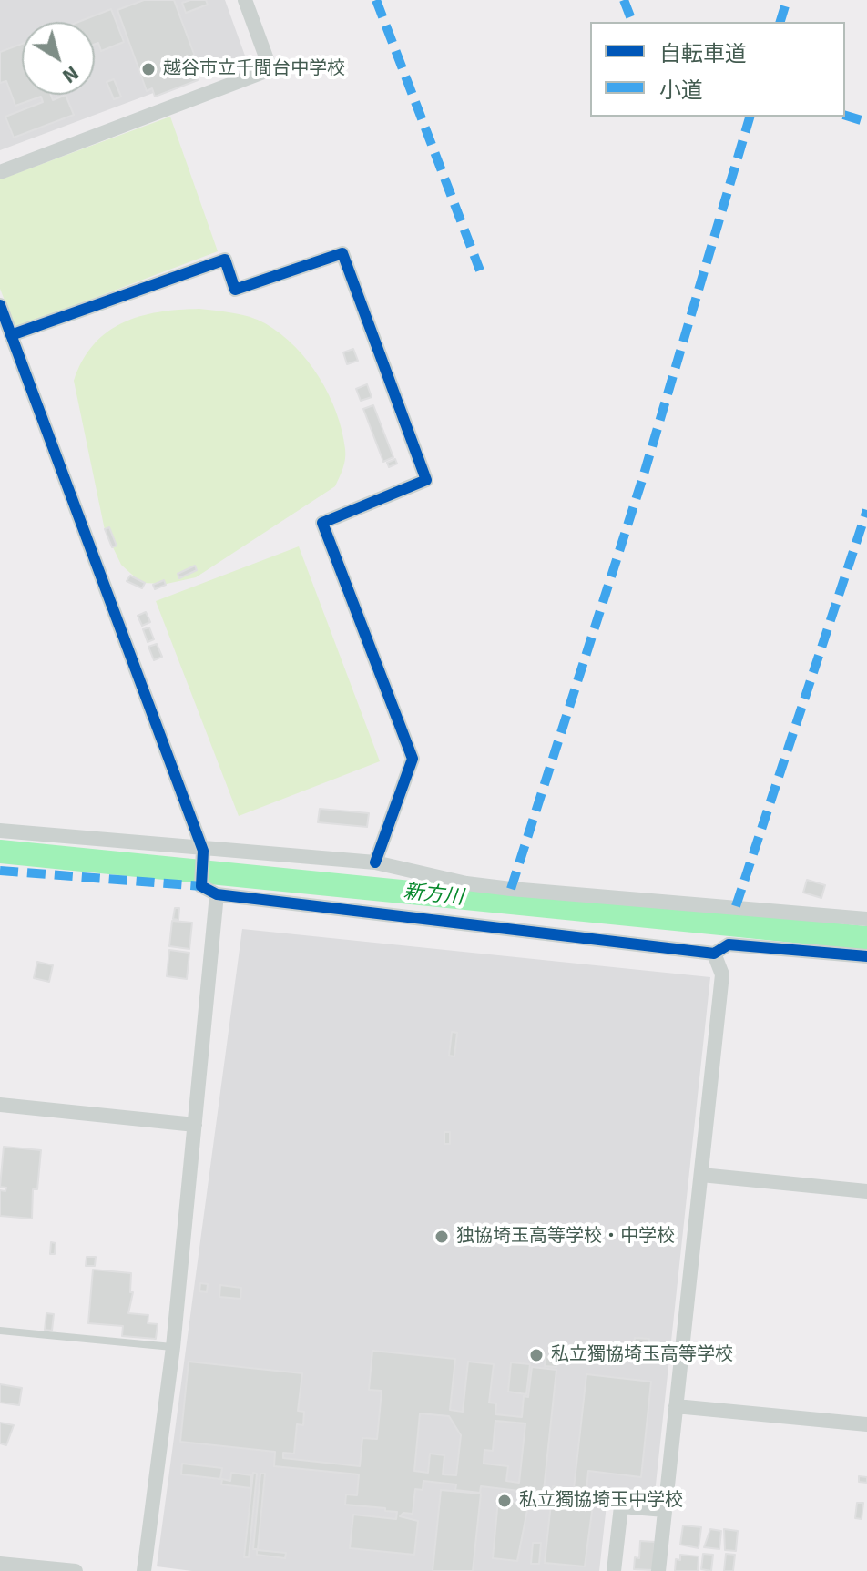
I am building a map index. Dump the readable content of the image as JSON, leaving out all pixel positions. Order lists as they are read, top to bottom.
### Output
{
  "water": ["新方川"],
  "places": [
    "越谷市立千間台中学校",
    "独協埼玉高等学校・中学校",
    "私立獨協埼玉高等学校",
    "私立獨協埼玉中学校"
  ],
  "legend": ["自転車道", "小道"],
  "north": "bottom right"
}
